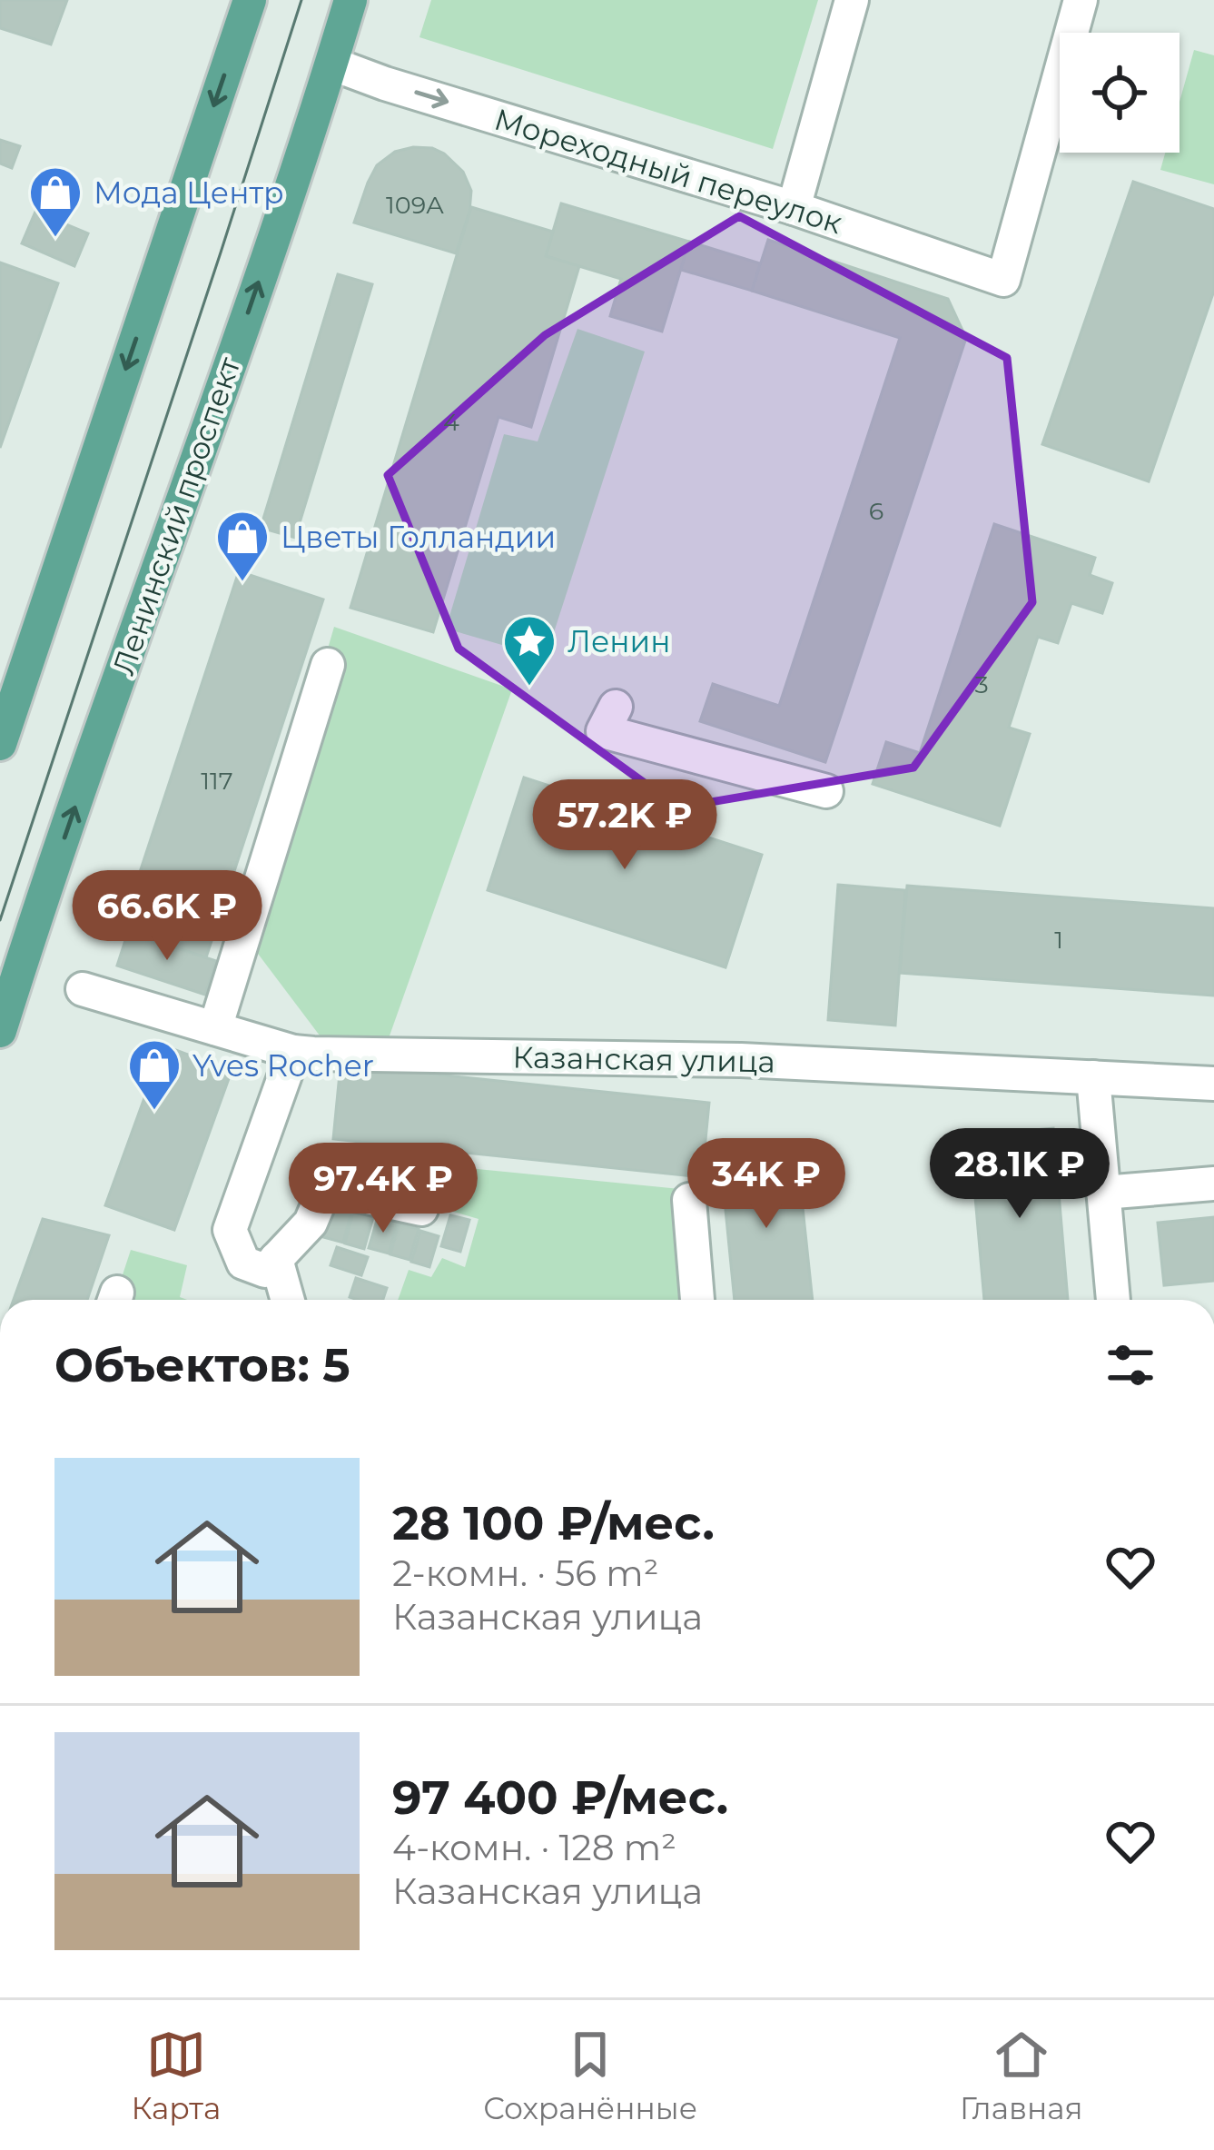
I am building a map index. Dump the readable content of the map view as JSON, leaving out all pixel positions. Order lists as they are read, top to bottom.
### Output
{
  "streets": {
    "main road": ["Ленинский проспект"],
    "street": ["Мореходный переулок", "Казанская улица"]
  },
  "crossings": [
    ["Мореходный переулок", "Ленинский проспект"]
  ],
  "one_way": ["Мореходный переулок"],
  "places": {
    "shop": ["Мода Центр", "Цветы Голландии", "Yves Rocher"],
    "place": ["Ленин"]
  },
  "house_numbers": [
    "109А",
    "4",
    "6",
    "3",
    "117",
    "1"
  ],
  "page": {
    "price": [
      "57.2K ₽",
      "66.6K ₽",
      "28.1K ₽",
      "34K ₽",
      "97.4K ₽"
    ],
    "heading": "Объектов: 5",
    "list": [
      {
        "name": "28 100 ₽/мес.",
        "note": "2-комн. · 56 m² · Казанская улица"
      },
      {
        "name": "97 400 ₽/мес.",
        "note": "4-комн. · 128 m² · Казанская улица"
      }
    ],
    "tabs": ["Карта", "Сохранённые", "Главная"]
  }
}
